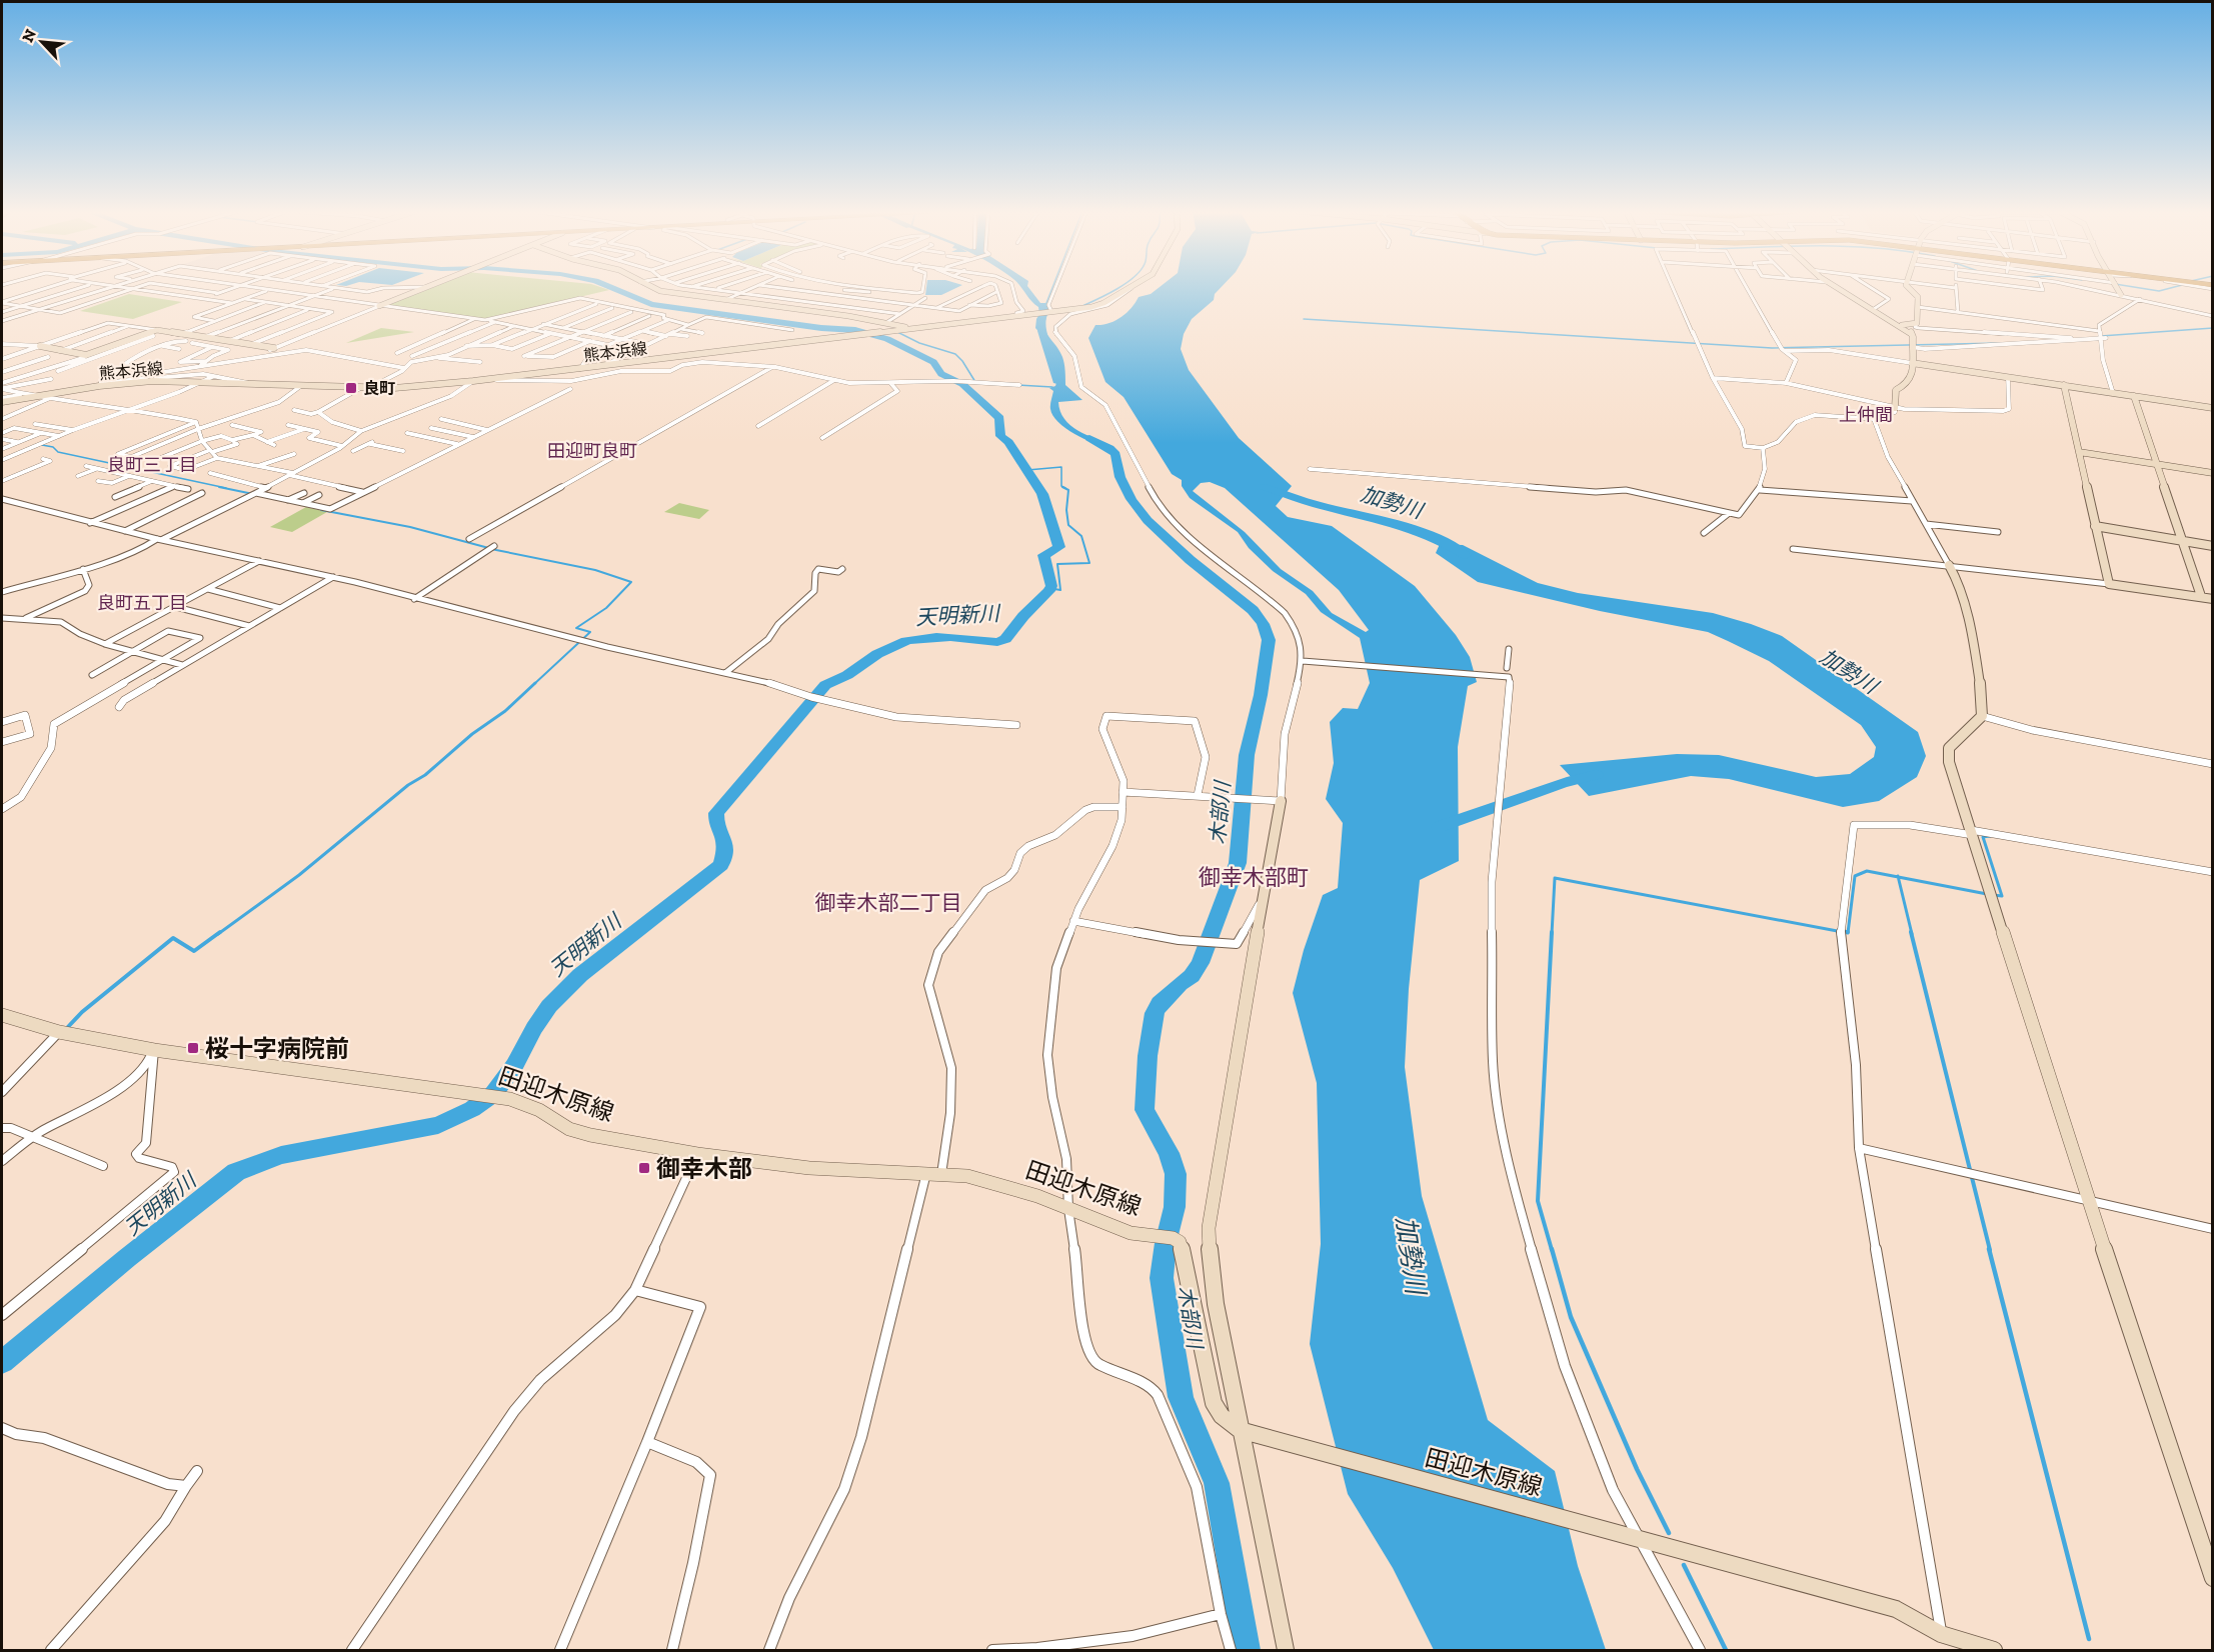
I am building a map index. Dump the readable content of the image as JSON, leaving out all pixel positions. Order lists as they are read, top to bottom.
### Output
{
  "streets": {
    "street": ["熊本浜線", "田迎木原線"]
  },
  "districts": [
    "上仲間",
    "田迎町良町",
    "良町三丁目",
    "良町五丁目",
    "御幸木部町",
    "御幸木部二丁目"
  ],
  "water": ["加勢川", "天明新川", "木部川"],
  "places": {
    "transit": ["良町", "桜十字病院前", "御幸木部"]
  },
  "north": "top left"
}
